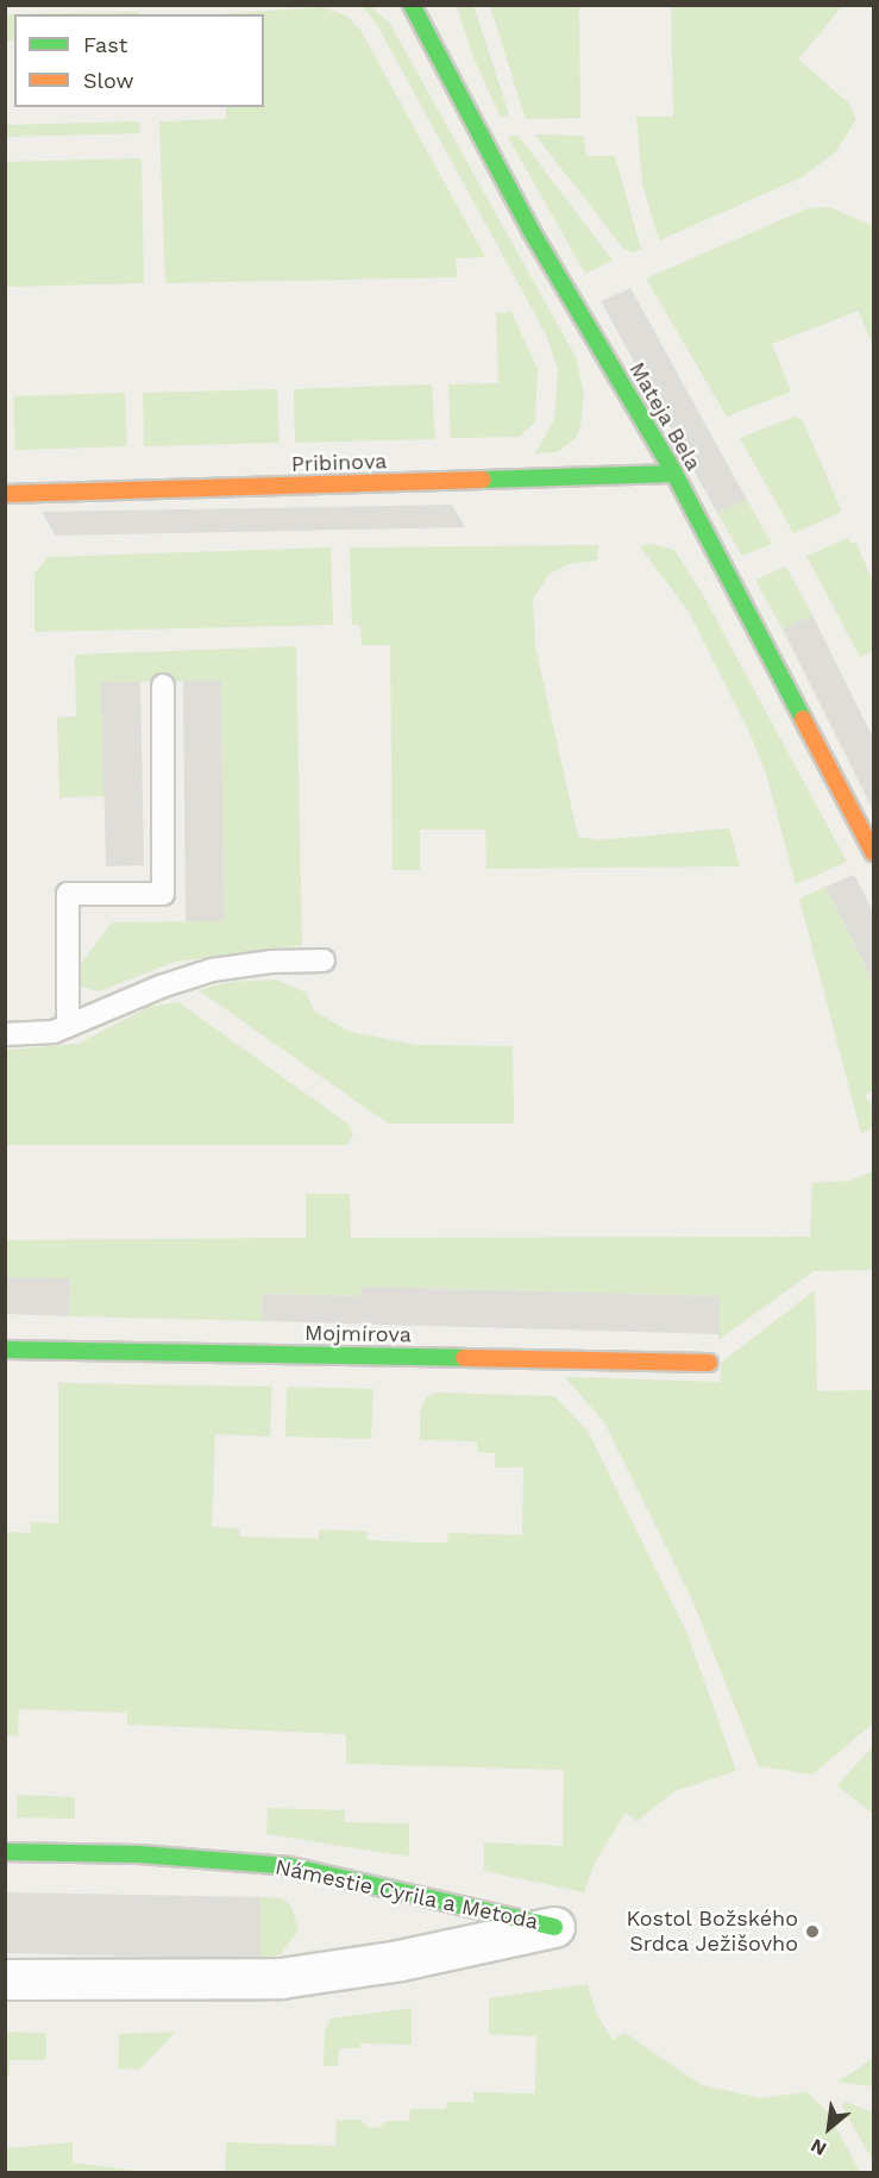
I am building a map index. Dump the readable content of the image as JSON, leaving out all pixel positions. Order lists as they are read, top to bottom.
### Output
{
  "streets": {
    "street": [
      "Mateja Bela",
      "Pribinova",
      "Mojmírova",
      "Námestie Cyrila a Metoda"
    ]
  },
  "crossings": [
    ["Mateja Bela", "Pribinova"]
  ],
  "places": ["Kostol Božského Srdca Ježišovho"],
  "legend": ["Fast", "Slow"],
  "north": "bottom left"
}
